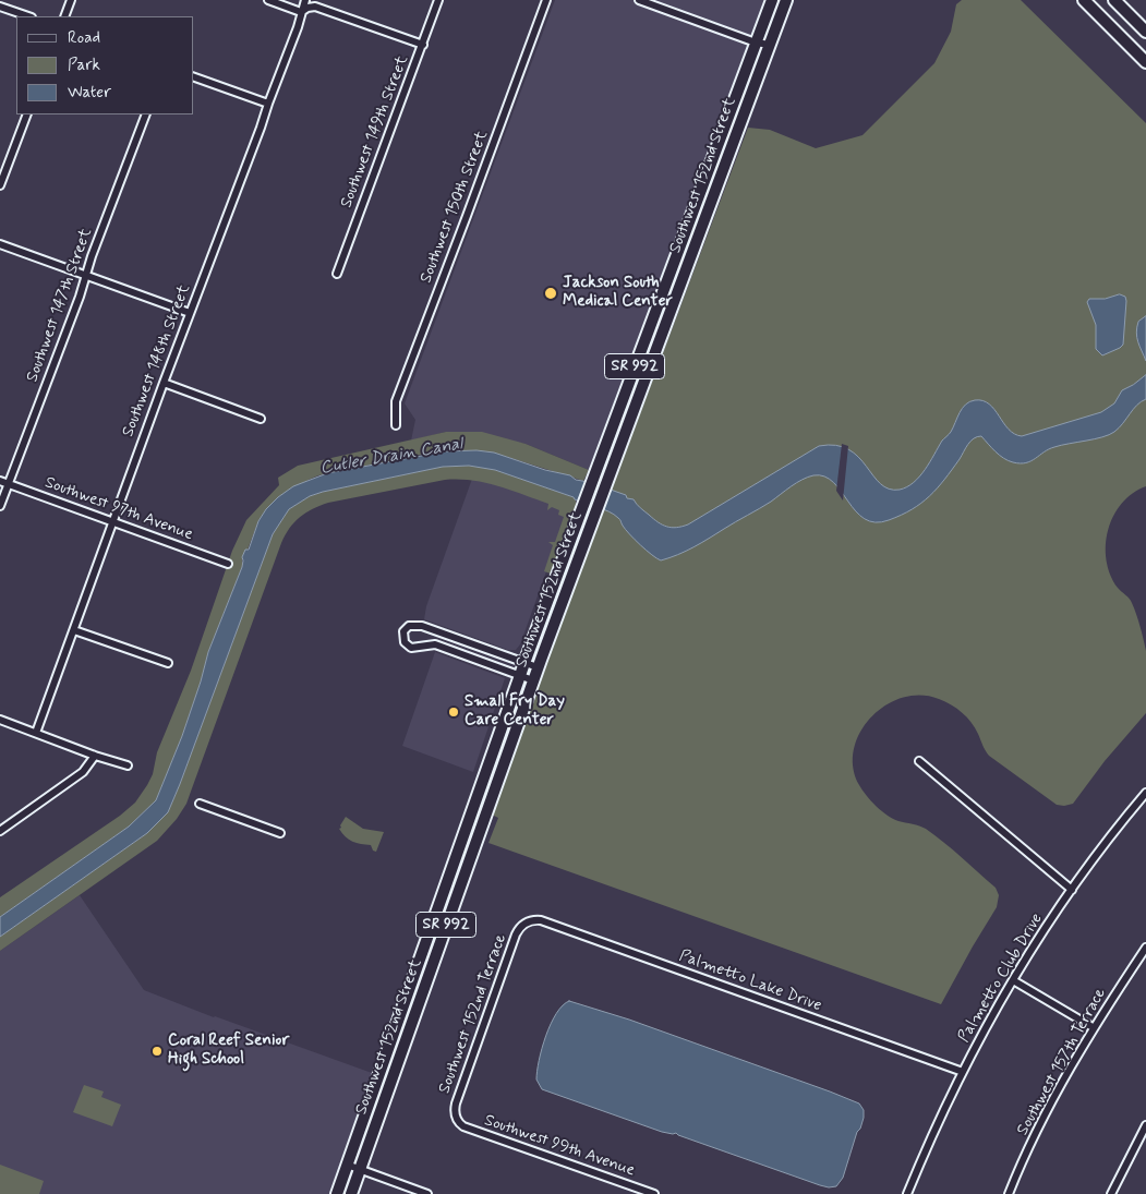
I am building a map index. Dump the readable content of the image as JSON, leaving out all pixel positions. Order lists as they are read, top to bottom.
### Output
{
  "streets": {
    "main road": ["Southwest 152nd Street", "SR 992"],
    "street": [
      "Southwest 149th Street",
      "Southwest 150th Street",
      "Southwest 147th Street",
      "Southwest 148th Street",
      "Southwest 97th Avenue",
      "Palmetto Club Drive",
      "Palmetto Lake Drive",
      "Southwest 152nd Terrace",
      "Southwest 157th Terrace",
      "Southwest 99th Avenue"
    ]
  },
  "crossings": [
    ["Southwest 147th Street", "Southwest 97th Avenue"],
    ["Southwest 148th Street", "Southwest 97th Avenue"],
    ["Palmetto Club Drive", "Palmetto Lake Drive"],
    ["Palmetto Lake Drive", "Southwest 152nd Terrace"],
    ["Southwest 152nd Terrace", "Southwest 99th Avenue"]
  ],
  "water": ["Cutler Drain Canal"],
  "places": ["Jackson South Medical Center", "Small Fry Day Care Center", "Coral Reef Senior High School"],
  "legend": ["Road", "Park", "Water"]
}
